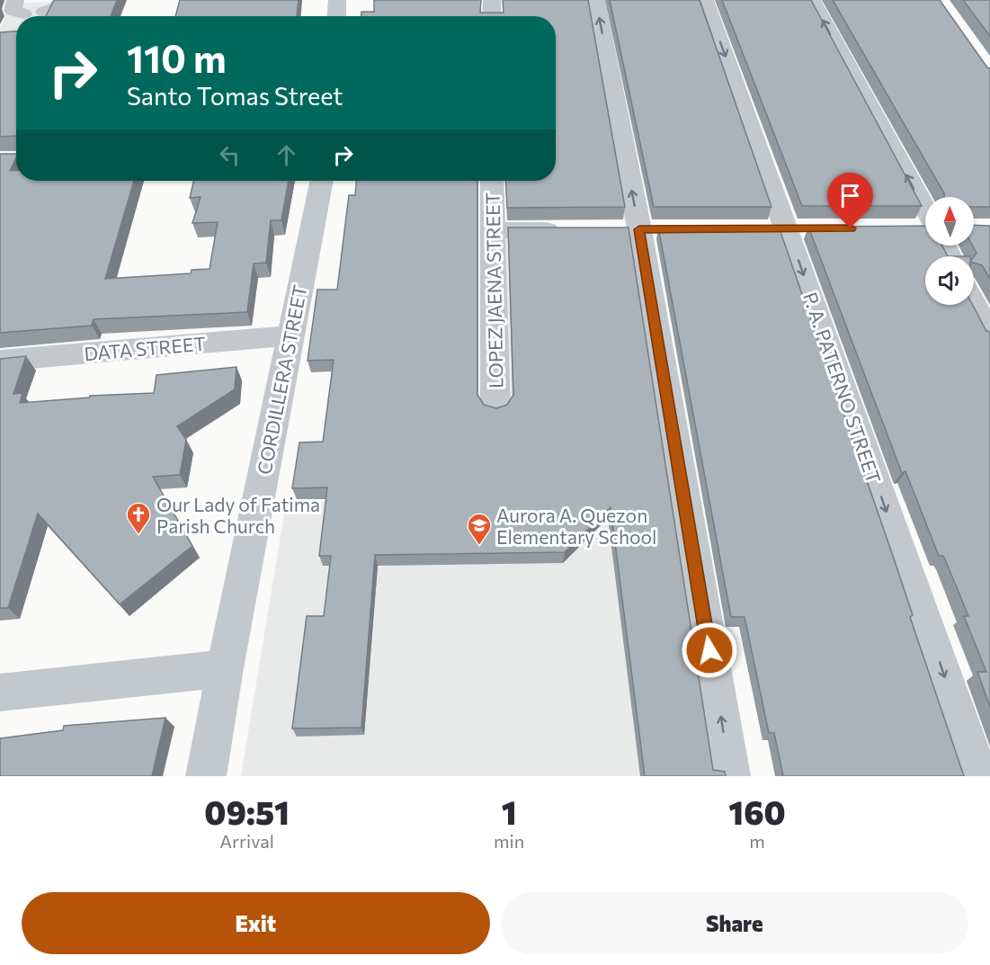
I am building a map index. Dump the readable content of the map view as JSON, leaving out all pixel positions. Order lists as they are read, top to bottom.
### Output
{
  "streets": {
    "street": [
      "LOPEZ JAENA STREET",
      "DATA STREET",
      "CORDILLERA STREET",
      "P. A. PATERNO STREET"
    ]
  },
  "crossings": [
    ["DATA STREET", "CORDILLERA STREET"]
  ],
  "places": {
    "church": ["Our Lady of Fatima Parish Church"],
    "school or university": ["Aurora A. Quezon Elementary School"]
  },
  "north": "top",
  "page": {
    "turn": ["110 m", "Santo Tomas Street"],
    "eta": [
      "09:51",
      "Arrival",
      "1",
      "min",
      "160",
      "m"
    ],
    "buttons": ["Exit", "Share"]
  }
}
